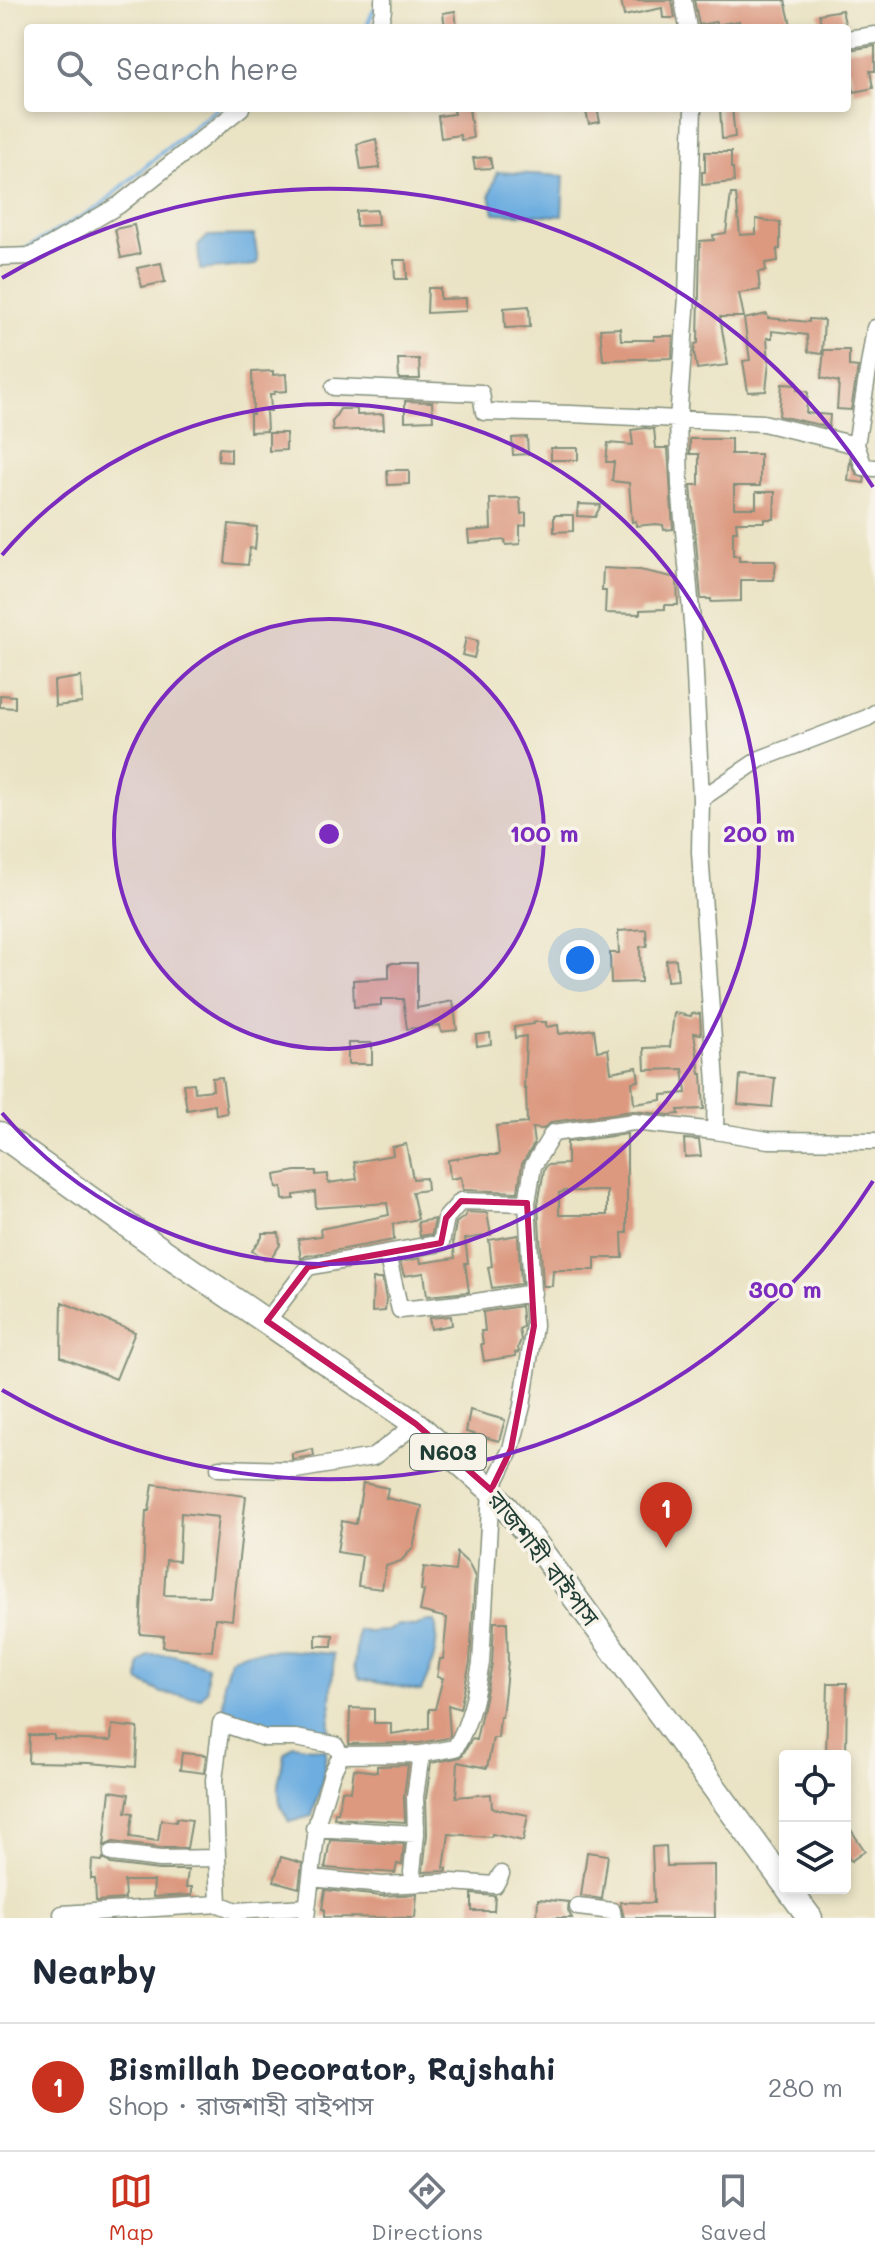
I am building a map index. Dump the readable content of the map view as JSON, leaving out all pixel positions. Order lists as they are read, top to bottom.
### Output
{
  "streets": {
    "highway": ["N603", "রাজশাহী বাইপাস"]
  },
  "page": {
    "search": "Search here",
    "pins": "1",
    "heading": "Nearby",
    "list": [
      {
        "mark": "1",
        "name": "Bismillah Decorator, Rajshahi",
        "note": "Shop · রাজশাহী বাইপাস",
        "value": "280 m"
      }
    ],
    "nav": ["Map", "Directions", "Saved"]
  },
  "rings": ["100 m", "200 m", "300 m"]
}
